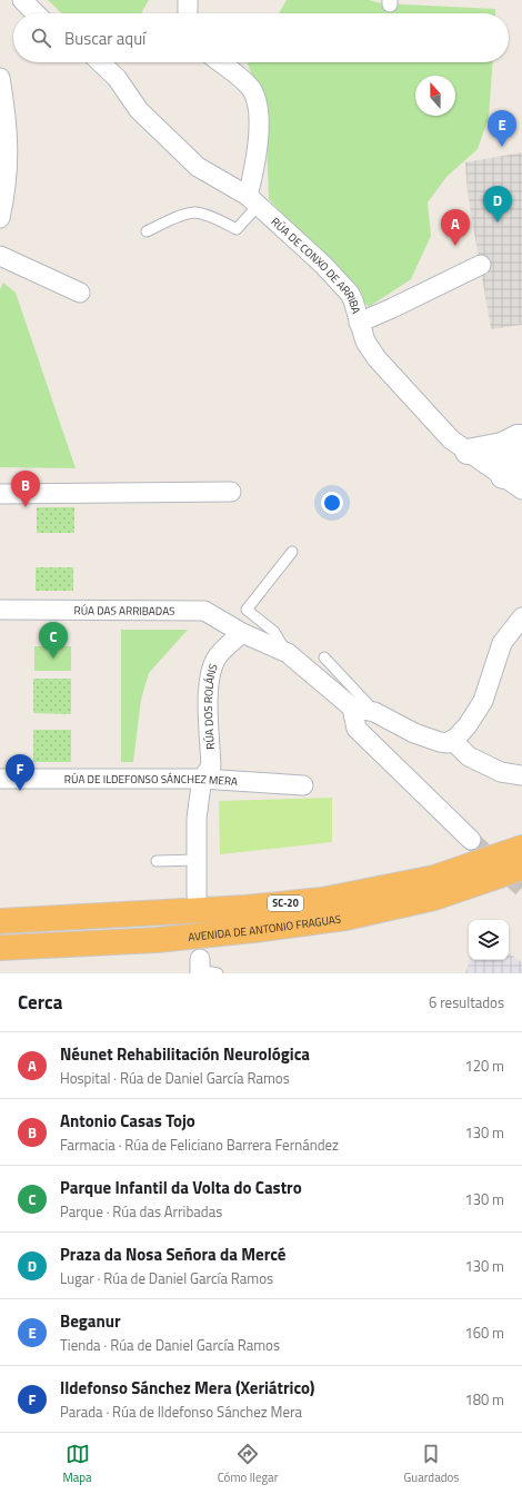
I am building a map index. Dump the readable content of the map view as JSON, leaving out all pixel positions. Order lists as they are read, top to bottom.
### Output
{
  "streets": {
    "highway": ["SC-20", "AVENIDA DE ANTONIO FRAGUAS"],
    "street": [
      "RÚA DE CONXO DE ARRIBA",
      "RÚA DAS ARRIBADAS",
      "RÚA DOS ROLÁNS",
      "RÚA DE ILDEFONSO SÁNCHEZ MERA"
    ]
  },
  "crossings": [
    ["RÚA DAS ARRIBADAS", "RÚA DOS ROLÁNS"],
    ["RÚA DOS ROLÁNS", "RÚA DE ILDEFONSO SÁNCHEZ MERA"]
  ],
  "north": "top",
  "page": {
    "search": "Buscar aquí",
    "pins": [
      "E",
      "D",
      "A",
      "B",
      "C",
      "F"
    ],
    "heading": ["Cerca", "6 resultados"],
    "list": [
      {
        "mark": "A",
        "name": "Néunet Rehabilitación Neurológica",
        "note": "Hospital · Rúa de Daniel García Ramos",
        "value": "120 m"
      },
      {
        "mark": "B",
        "name": "Antonio Casas Tojo",
        "note": "Farmacia · Rúa de Feliciano Barrera Fernández",
        "value": "130 m"
      },
      {
        "mark": "C",
        "name": "Parque Infantil da Volta do Castro",
        "note": "Parque · Rúa das Arribadas",
        "value": "130 m"
      },
      {
        "mark": "D",
        "name": "Praza da Nosa Señora da Mercé",
        "note": "Lugar · Rúa de Daniel García Ramos",
        "value": "130 m"
      },
      {
        "mark": "E",
        "name": "Beganur",
        "note": "Tienda · Rúa de Daniel García Ramos",
        "value": "160 m"
      },
      {
        "mark": "F",
        "name": "Ildefonso Sánchez Mera (Xeriátrico)",
        "note": "Parada · Rúa de Ildefonso Sánchez Mera",
        "value": "180 m"
      }
    ],
    "nav": ["Mapa", "Cómo llegar", "Guardados"]
  }
}
